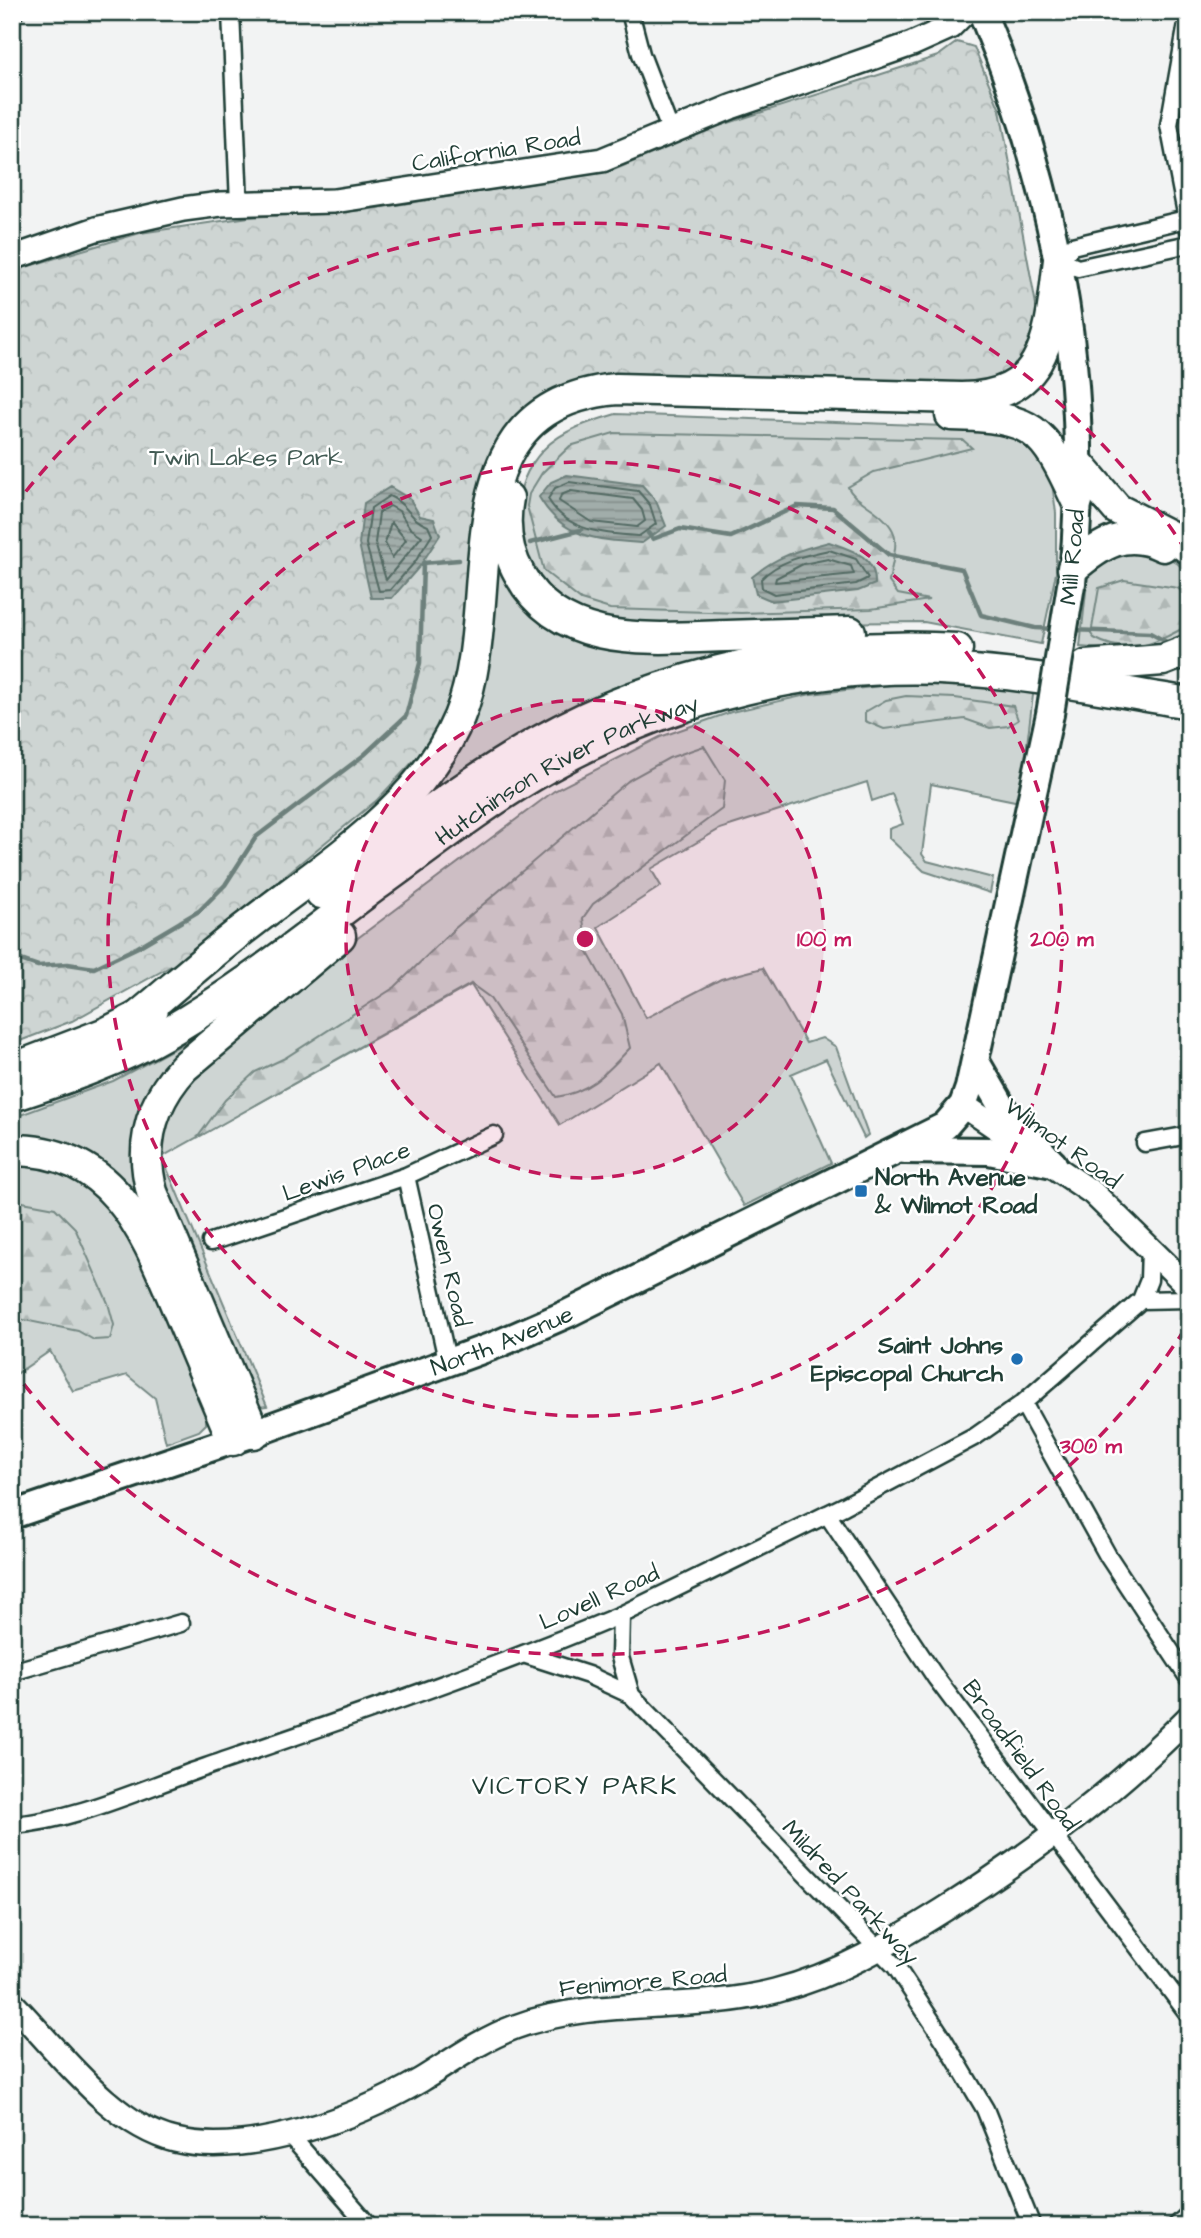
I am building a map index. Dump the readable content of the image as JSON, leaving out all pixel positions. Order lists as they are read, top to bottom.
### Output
{
  "streets": {
    "highway": ["Hutchinson River Parkway"],
    "main road": ["Mill Road", "North Avenue"],
    "street": [
      "California Road",
      "Wilmot Road",
      "Lewis Place",
      "Owen Road",
      "Lovell Road",
      "Broadfield Road",
      "Mildred Parkway",
      "Fenimore Road"
    ]
  },
  "crossings": [
    ["Mill Road", "Wilmot Road"],
    ["Mill Road", "North Avenue"],
    ["Wilmot Road", "North Avenue"],
    ["Lewis Place", "Owen Road"],
    ["Owen Road", "North Avenue"],
    ["Lovell Road", "Broadfield Road"],
    ["Lovell Road", "Mildred Parkway"],
    ["Broadfield Road", "Fenimore Road"],
    ["Mildred Parkway", "Fenimore Road"]
  ],
  "districts": ["VICTORY PARK"],
  "parks": ["Twin Lakes Park"],
  "places": {
    "transit": ["North Avenue & Wilmot Road"],
    "other": ["Saint Johns Episcopal Church"]
  },
  "rings": ["100 m", "200 m", "300 m"]
}
